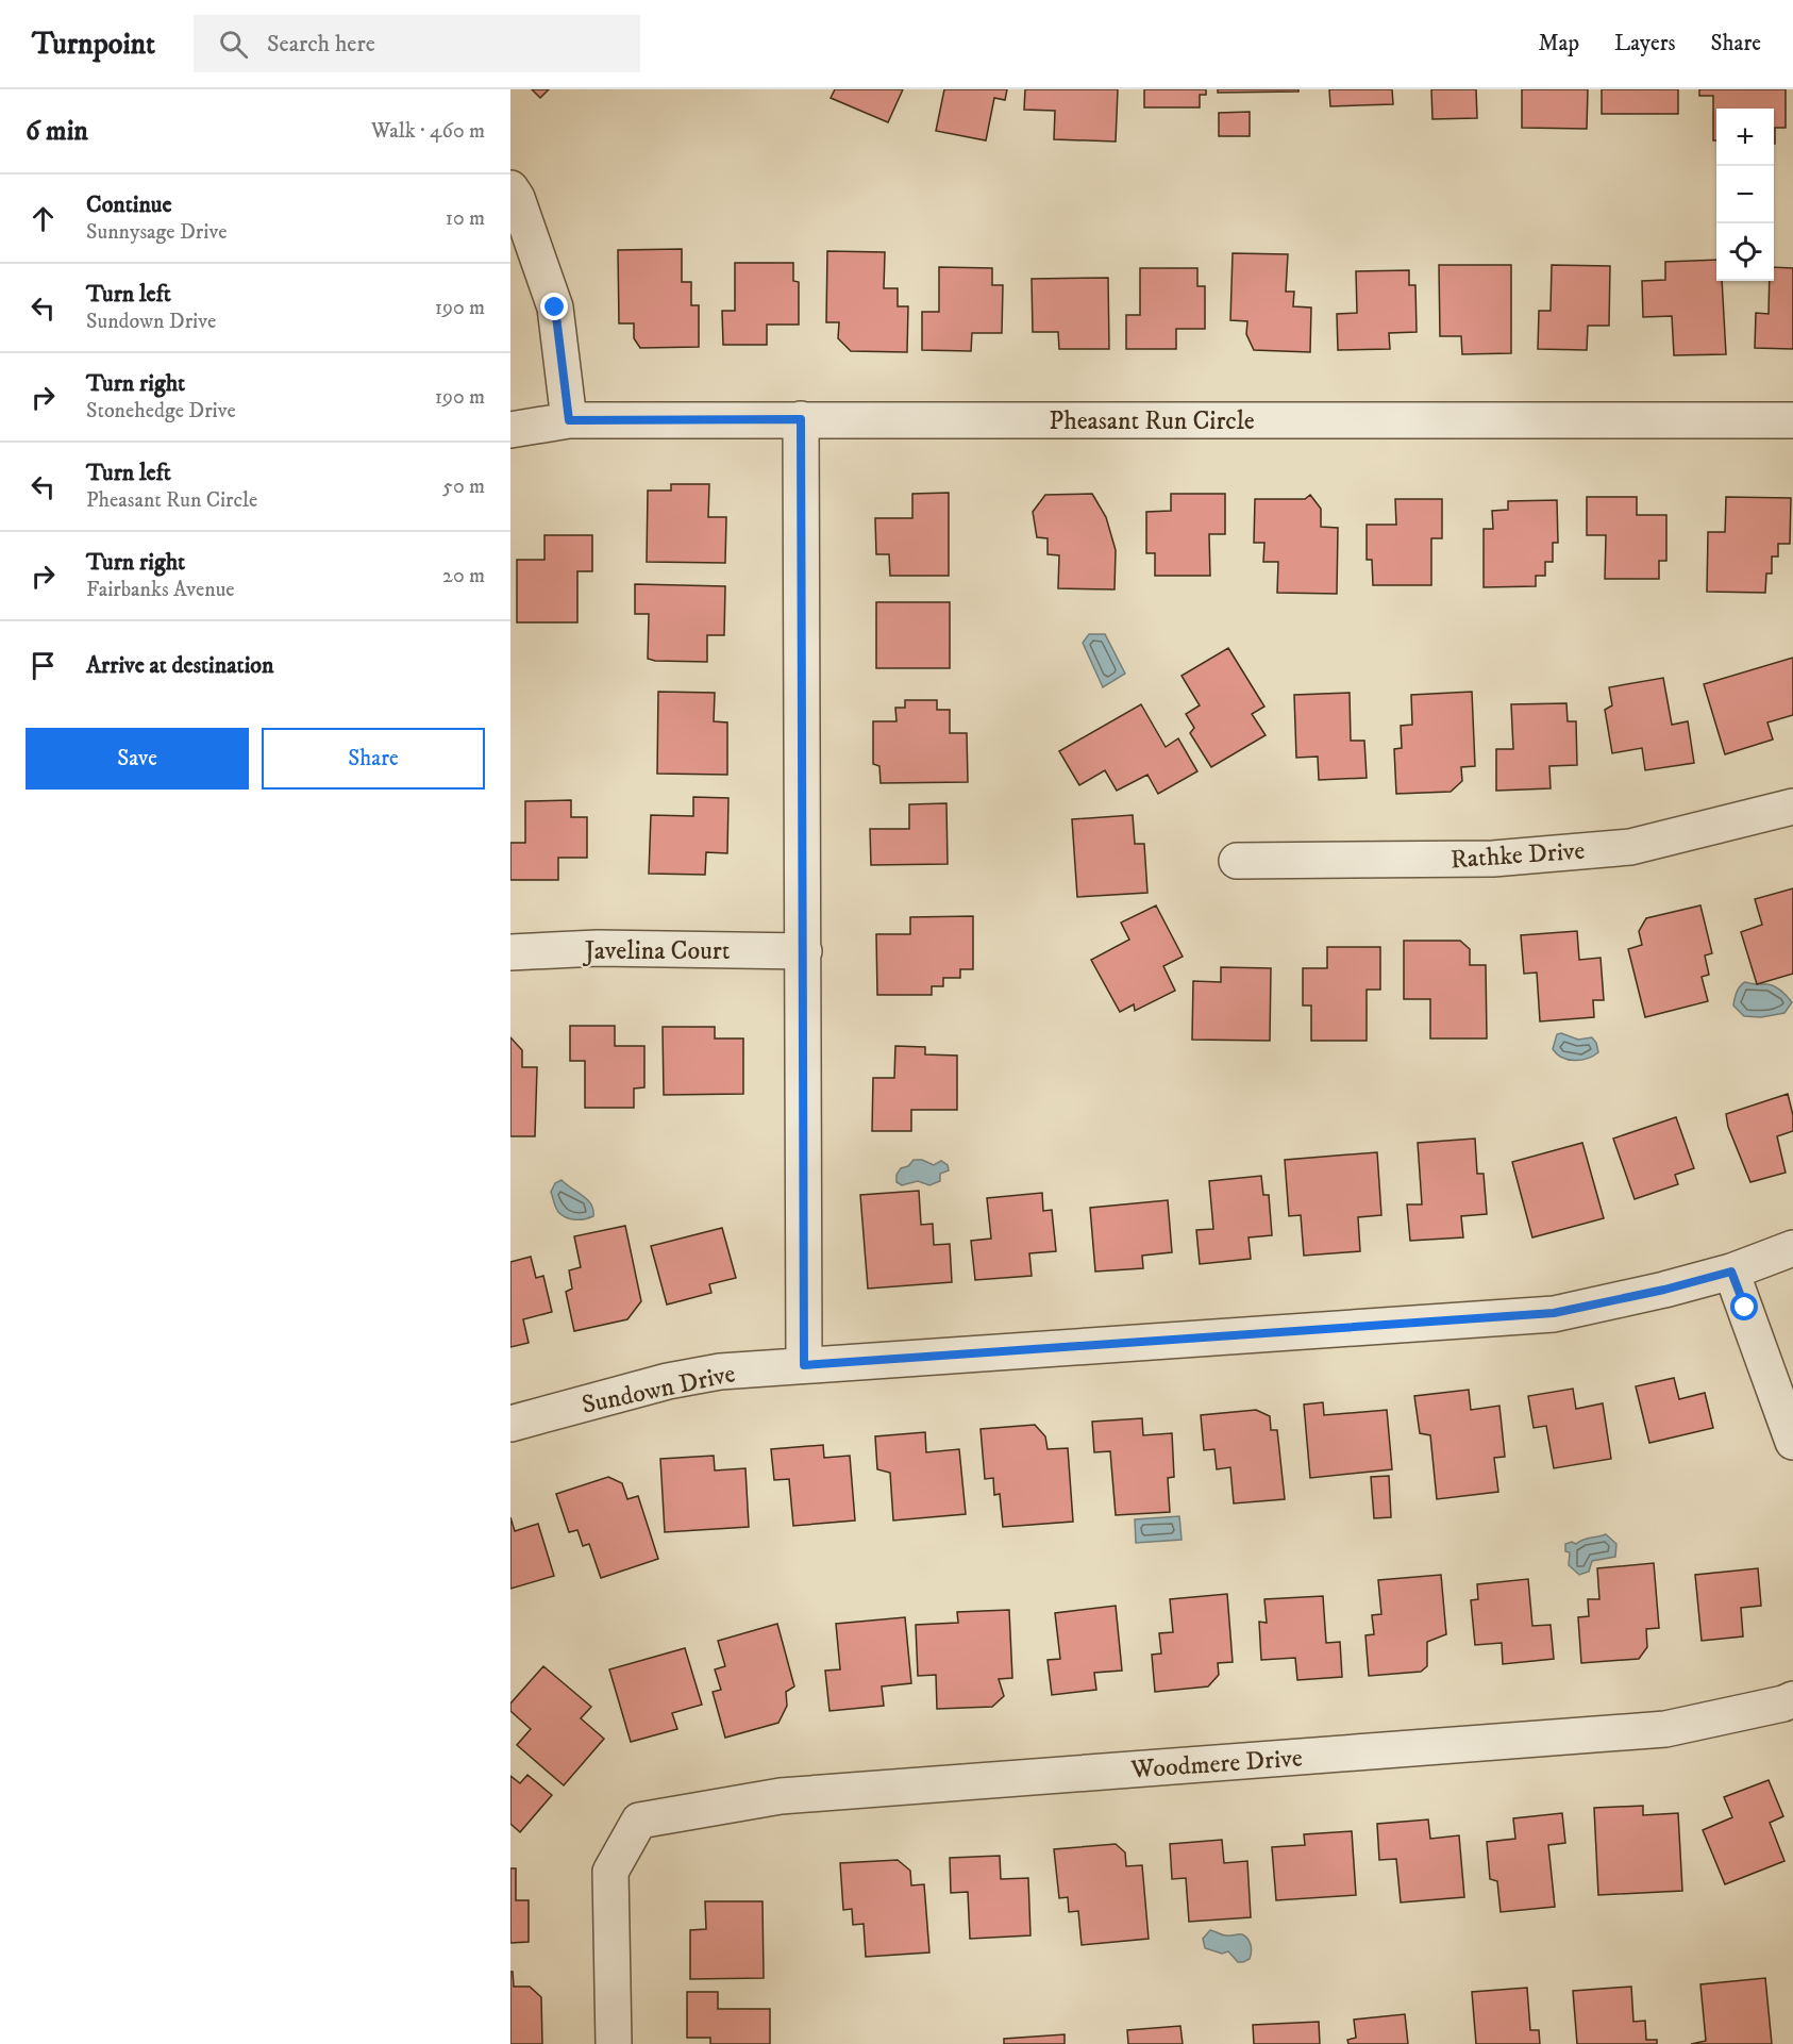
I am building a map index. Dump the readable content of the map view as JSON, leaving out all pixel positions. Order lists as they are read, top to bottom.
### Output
{
  "streets": {
    "street": [
      "Pheasant Run Circle",
      "Rathke Drive",
      "Javelina Court",
      "Sundown Drive",
      "Woodmere Drive"
    ]
  },
  "page": {
    "header": "Turnpoint",
    "search": "Search here",
    "nav": ["Map", "Layers", "Share"],
    "heading": ["6 min", "Walk · 460 m"],
    "map_buttons": ["+", "−"],
    "list": [
      ["Continue", "Sunnysage Drive", "10 m"],
      ["Turn left", "Sundown Drive", "190 m"],
      ["Turn right", "Stonehedge Drive", "190 m"],
      ["Turn left", "Pheasant Run Circle", "50 m"],
      ["Turn right", "Fairbanks Avenue", "20 m"],
      "Arrive at destination"
    ],
    "buttons": ["Save", "Share"]
  }
}
